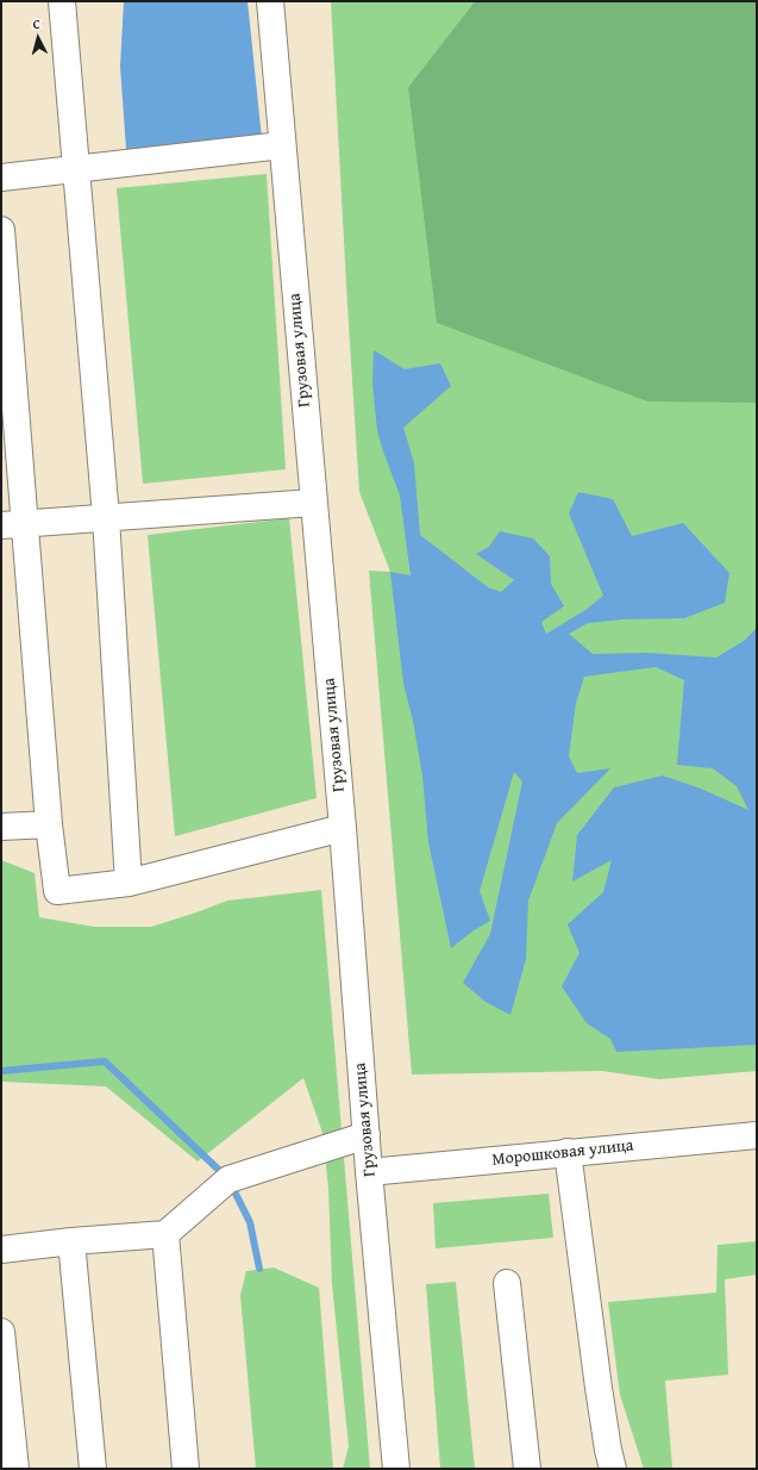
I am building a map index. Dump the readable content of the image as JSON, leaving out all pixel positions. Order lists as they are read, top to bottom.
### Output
{
  "streets": {
    "main road": ["Грузовая улица", "Морошковая улица"]
  },
  "crossings": [
    ["Грузовая улица", "Морошковая улица"]
  ],
  "north": "top"
}
